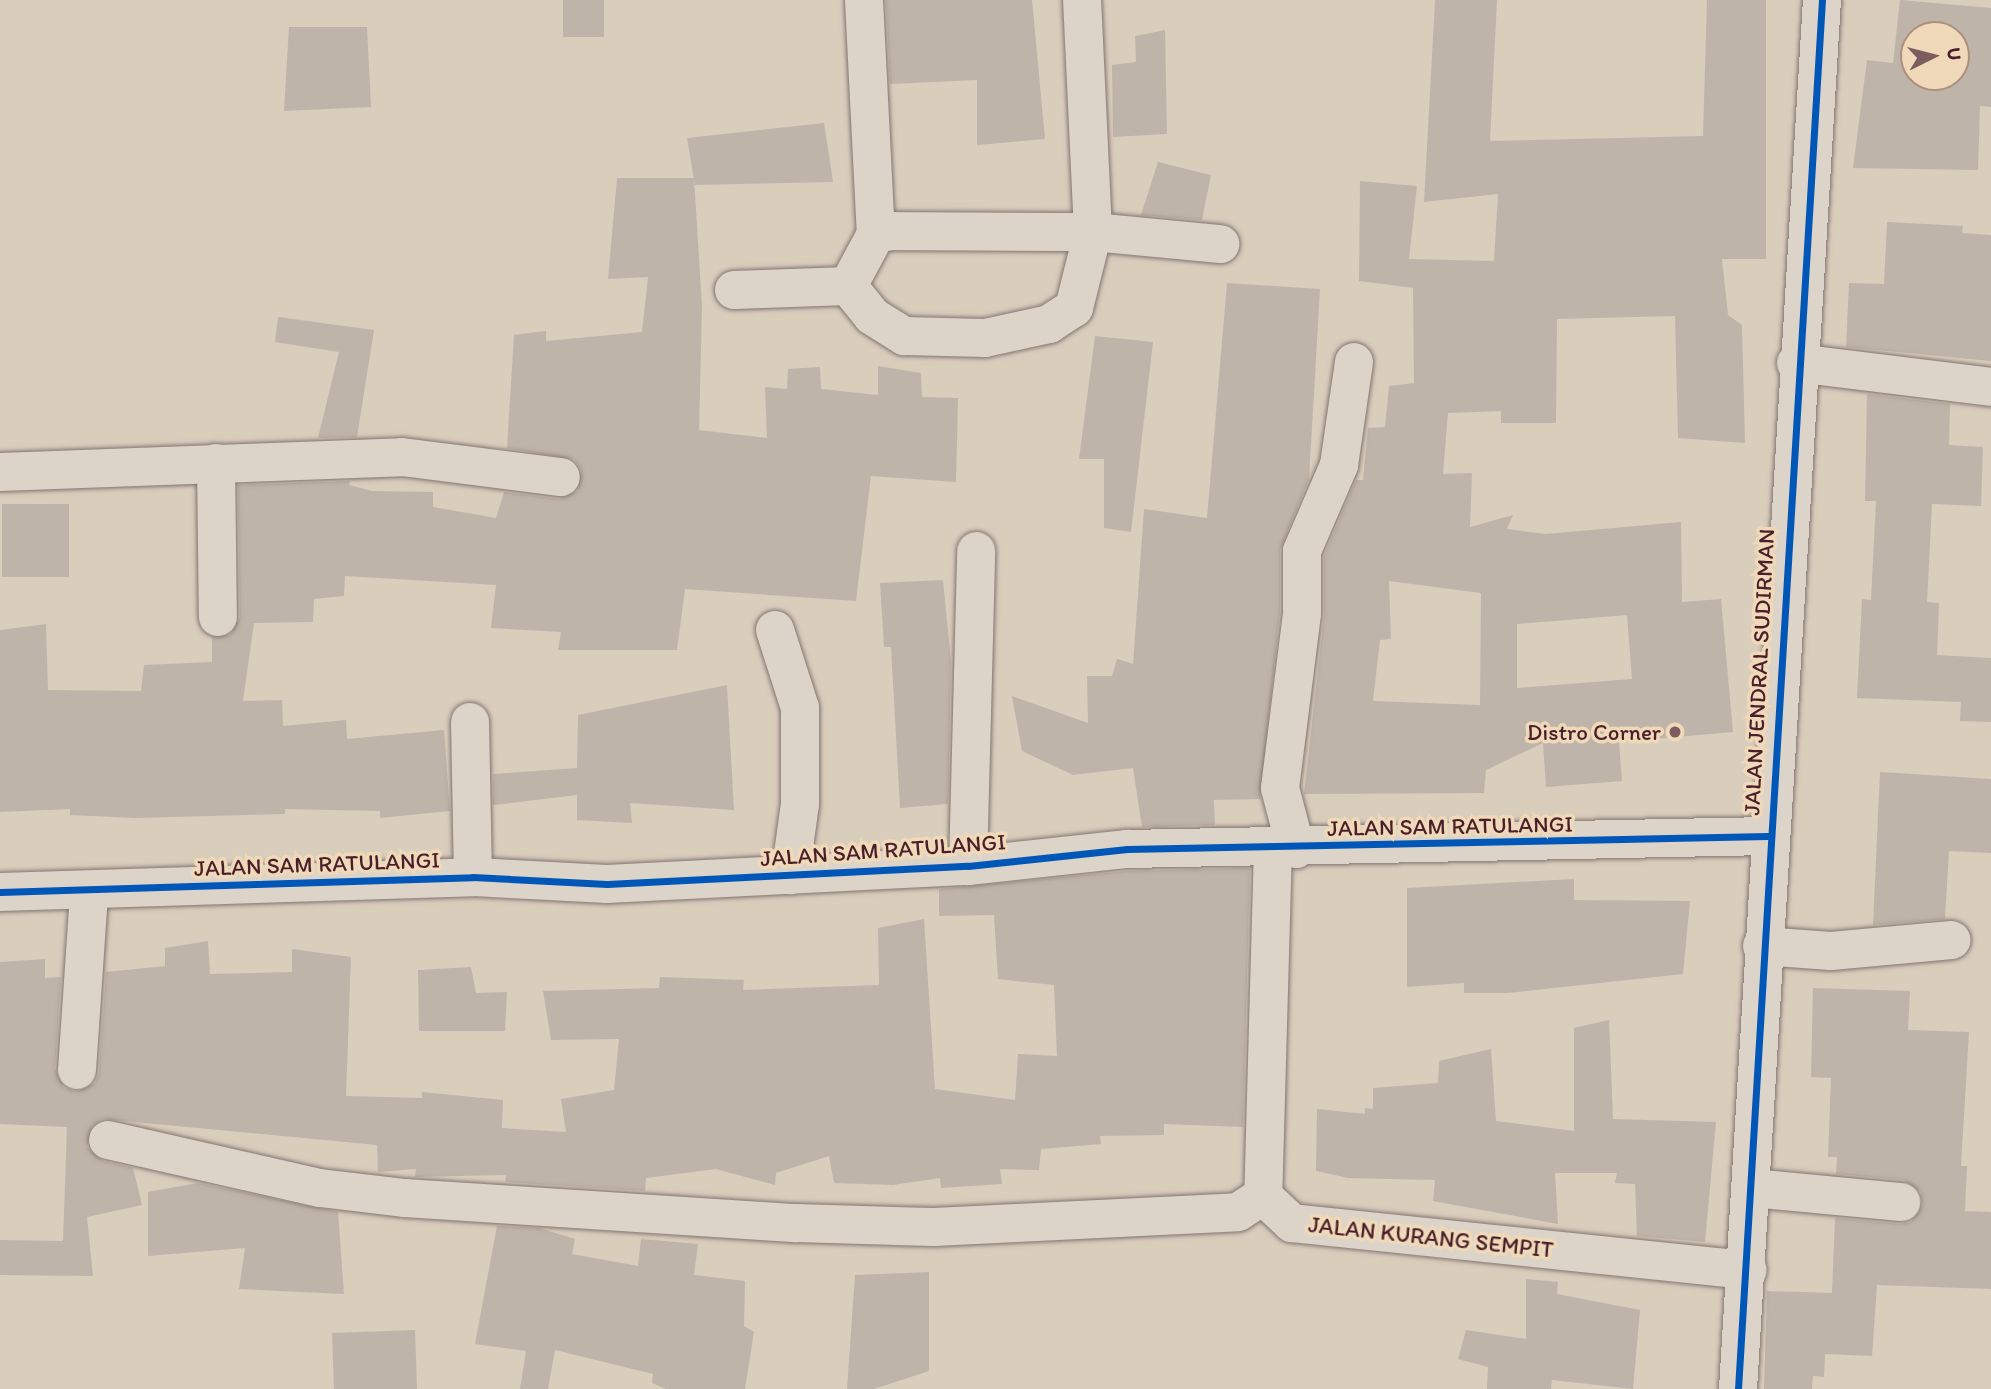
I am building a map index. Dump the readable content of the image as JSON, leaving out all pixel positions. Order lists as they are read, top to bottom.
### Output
{
  "streets": {
    "street": ["JALAN JENDRAL SUDIRMAN", "JALAN SAM RATULANGI", "JALAN KURANG SEMPIT"]
  },
  "crossings": [
    ["JALAN JENDRAL SUDIRMAN", "JALAN SAM RATULANGI"],
    ["JALAN JENDRAL SUDIRMAN", "JALAN KURANG SEMPIT"]
  ],
  "places": ["Distro Corner"],
  "north": "right"
}
